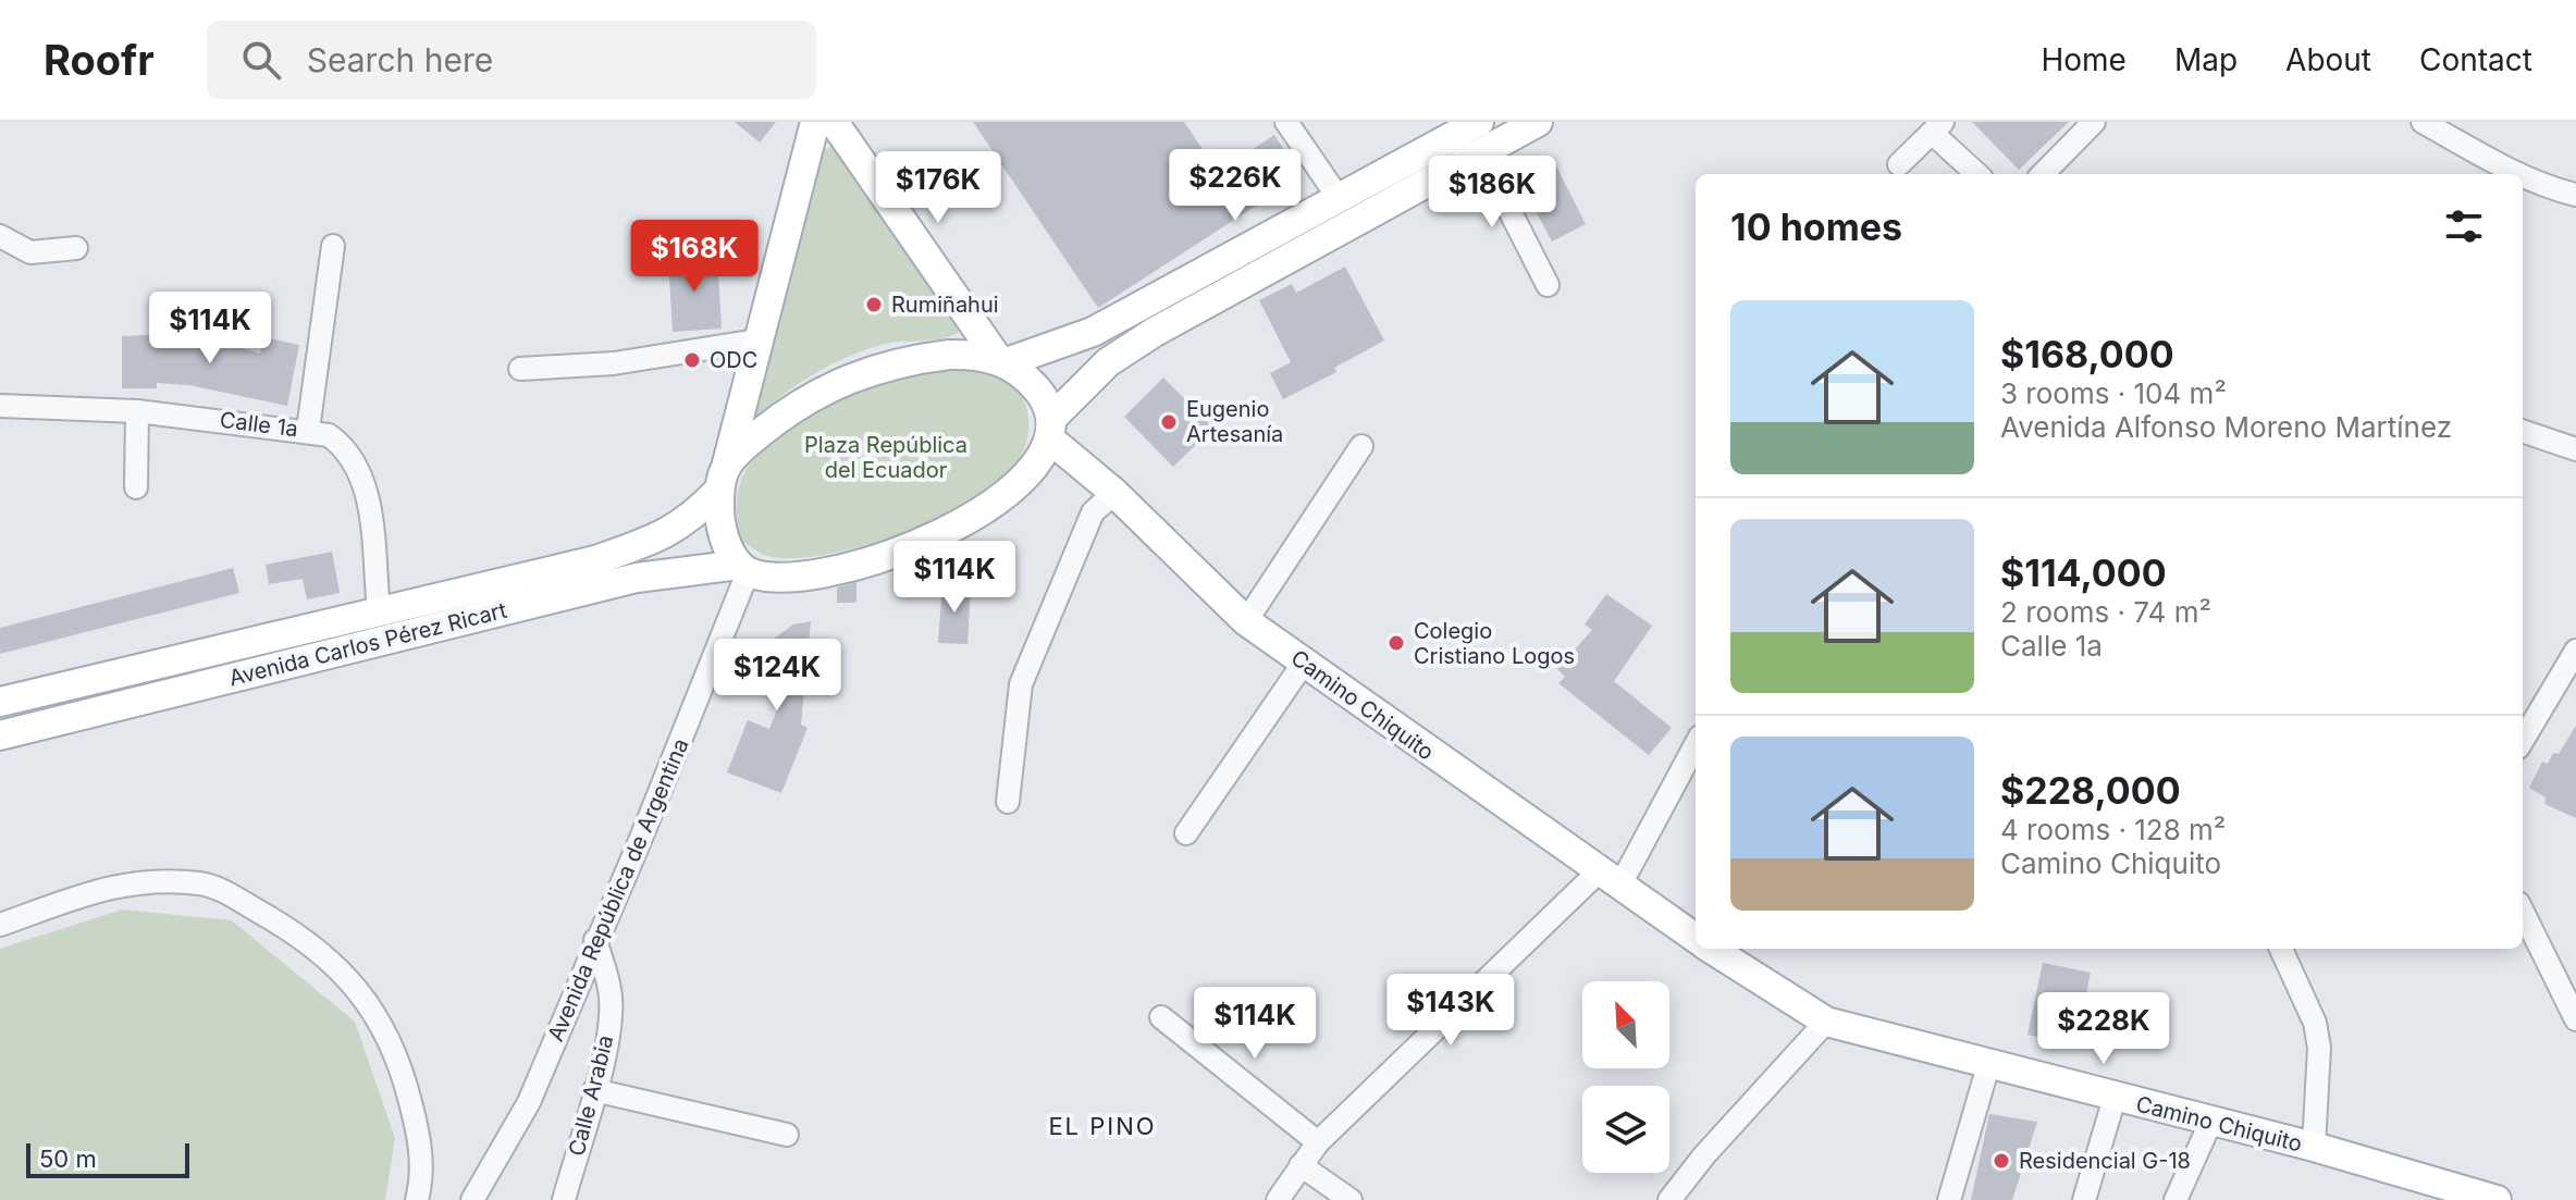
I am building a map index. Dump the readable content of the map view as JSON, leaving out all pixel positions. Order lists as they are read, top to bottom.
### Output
{
  "streets": {
    "main road": ["Avenida Carlos Pérez Ricart", "Camino Chiquito"],
    "street": ["Calle 1a", "Avenida República de Argentina", "Calle Arabia"]
  },
  "crossings": [
    ["Calle 1a", "Avenida Carlos Pérez Ricart"],
    ["Avenida Carlos Pérez Ricart", "Avenida República de Argentina"],
    ["Avenida República de Argentina", "Calle Arabia"]
  ],
  "districts": ["EL PINO"],
  "parks": ["Plaza República del Ecuador"],
  "places": [
    "Rumiñahui",
    "ODC",
    "Eugenio Artesanía",
    "Colegio Cristiano Logos",
    "Residencial G-18"
  ],
  "scale_bar": "50 m",
  "north": "top left",
  "page": {
    "header": "Roofr",
    "search": "Search here",
    "nav": [
      "Home",
      "Map",
      "About",
      "Contact"
    ],
    "price": [
      "$226K",
      "$176K",
      "$186K",
      "$168K",
      "$114K",
      "$114K",
      "$124K",
      "$143K",
      "$114K",
      "$228K"
    ],
    "heading": "10 homes",
    "list": [
      {
        "name": "$168,000",
        "note": "3 rooms · 104 m² · Avenida Alfonso Moreno Martínez"
      },
      {
        "name": "$114,000",
        "note": "2 rooms · 74 m² · Calle 1a"
      },
      {
        "name": "$228,000",
        "note": "4 rooms · 128 m² · Camino Chiquito"
      }
    ],
    "scale": "50 m"
  }
}
